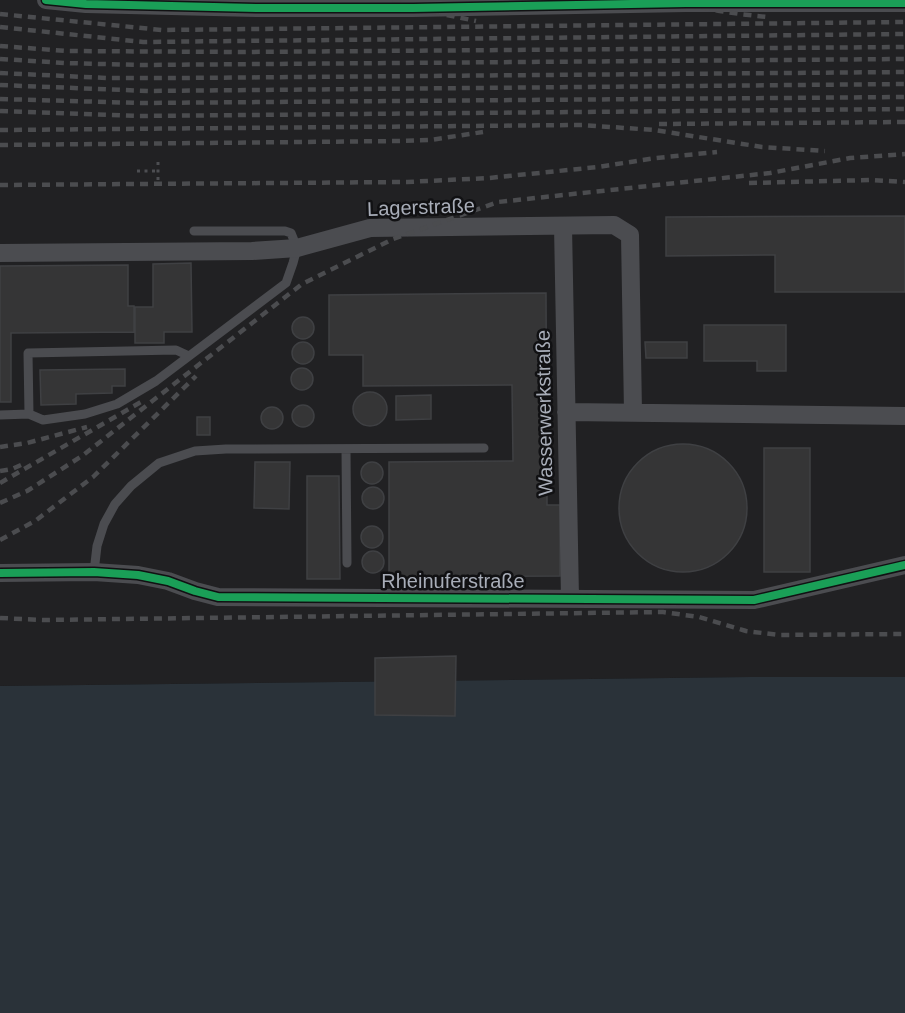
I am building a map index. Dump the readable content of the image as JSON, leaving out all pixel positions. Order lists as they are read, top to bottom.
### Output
{
  "streets": {
    "street": ["Lagerstraße", "Wasserwerkstraße", "Rheinuferstraße"]
  },
  "crossings": [
    ["Lagerstraße", "Wasserwerkstraße"],
    ["Wasserwerkstraße", "Rheinuferstraße"]
  ]
}
